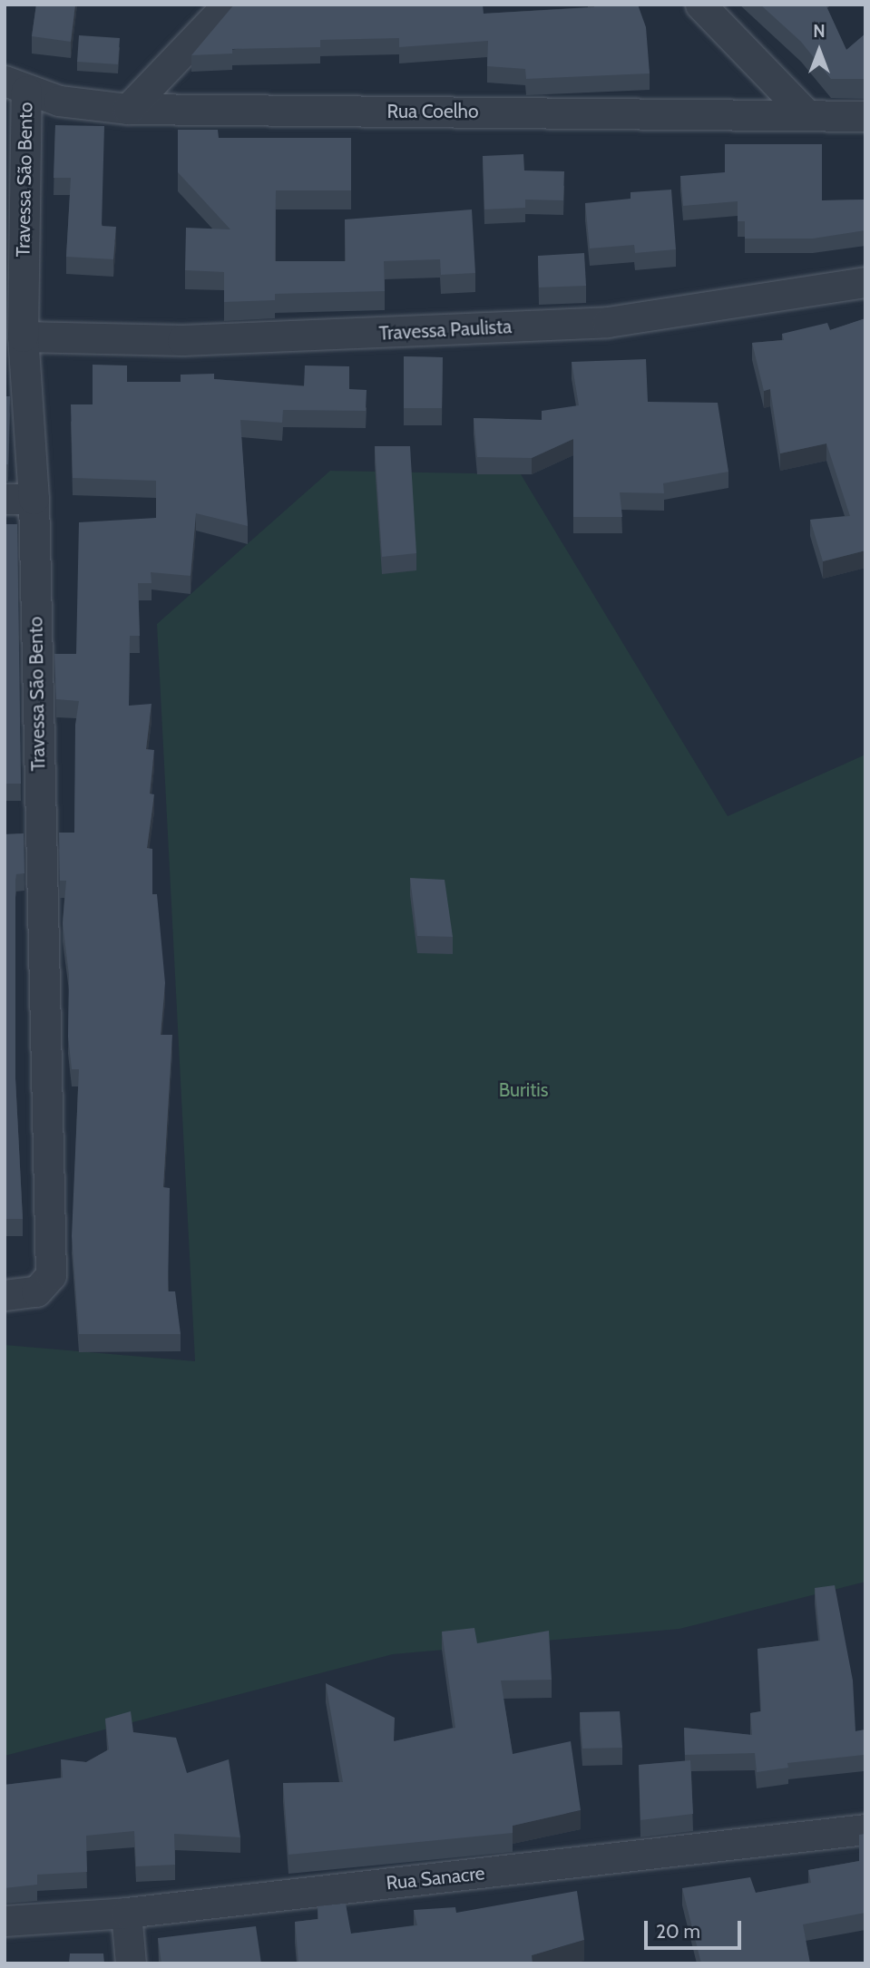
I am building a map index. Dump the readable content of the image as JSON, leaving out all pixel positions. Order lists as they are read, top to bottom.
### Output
{
  "streets": {
    "street": [
      "Rua Coelho",
      "Travessa São Bento",
      "Travessa Paulista",
      "Rua Sanacre"
    ]
  },
  "crossings": [
    ["Rua Coelho", "Travessa São Bento"],
    ["Travessa São Bento", "Travessa Paulista"]
  ],
  "parks": ["Buritis"],
  "scale_bar": "20 m",
  "north": "top"
}
